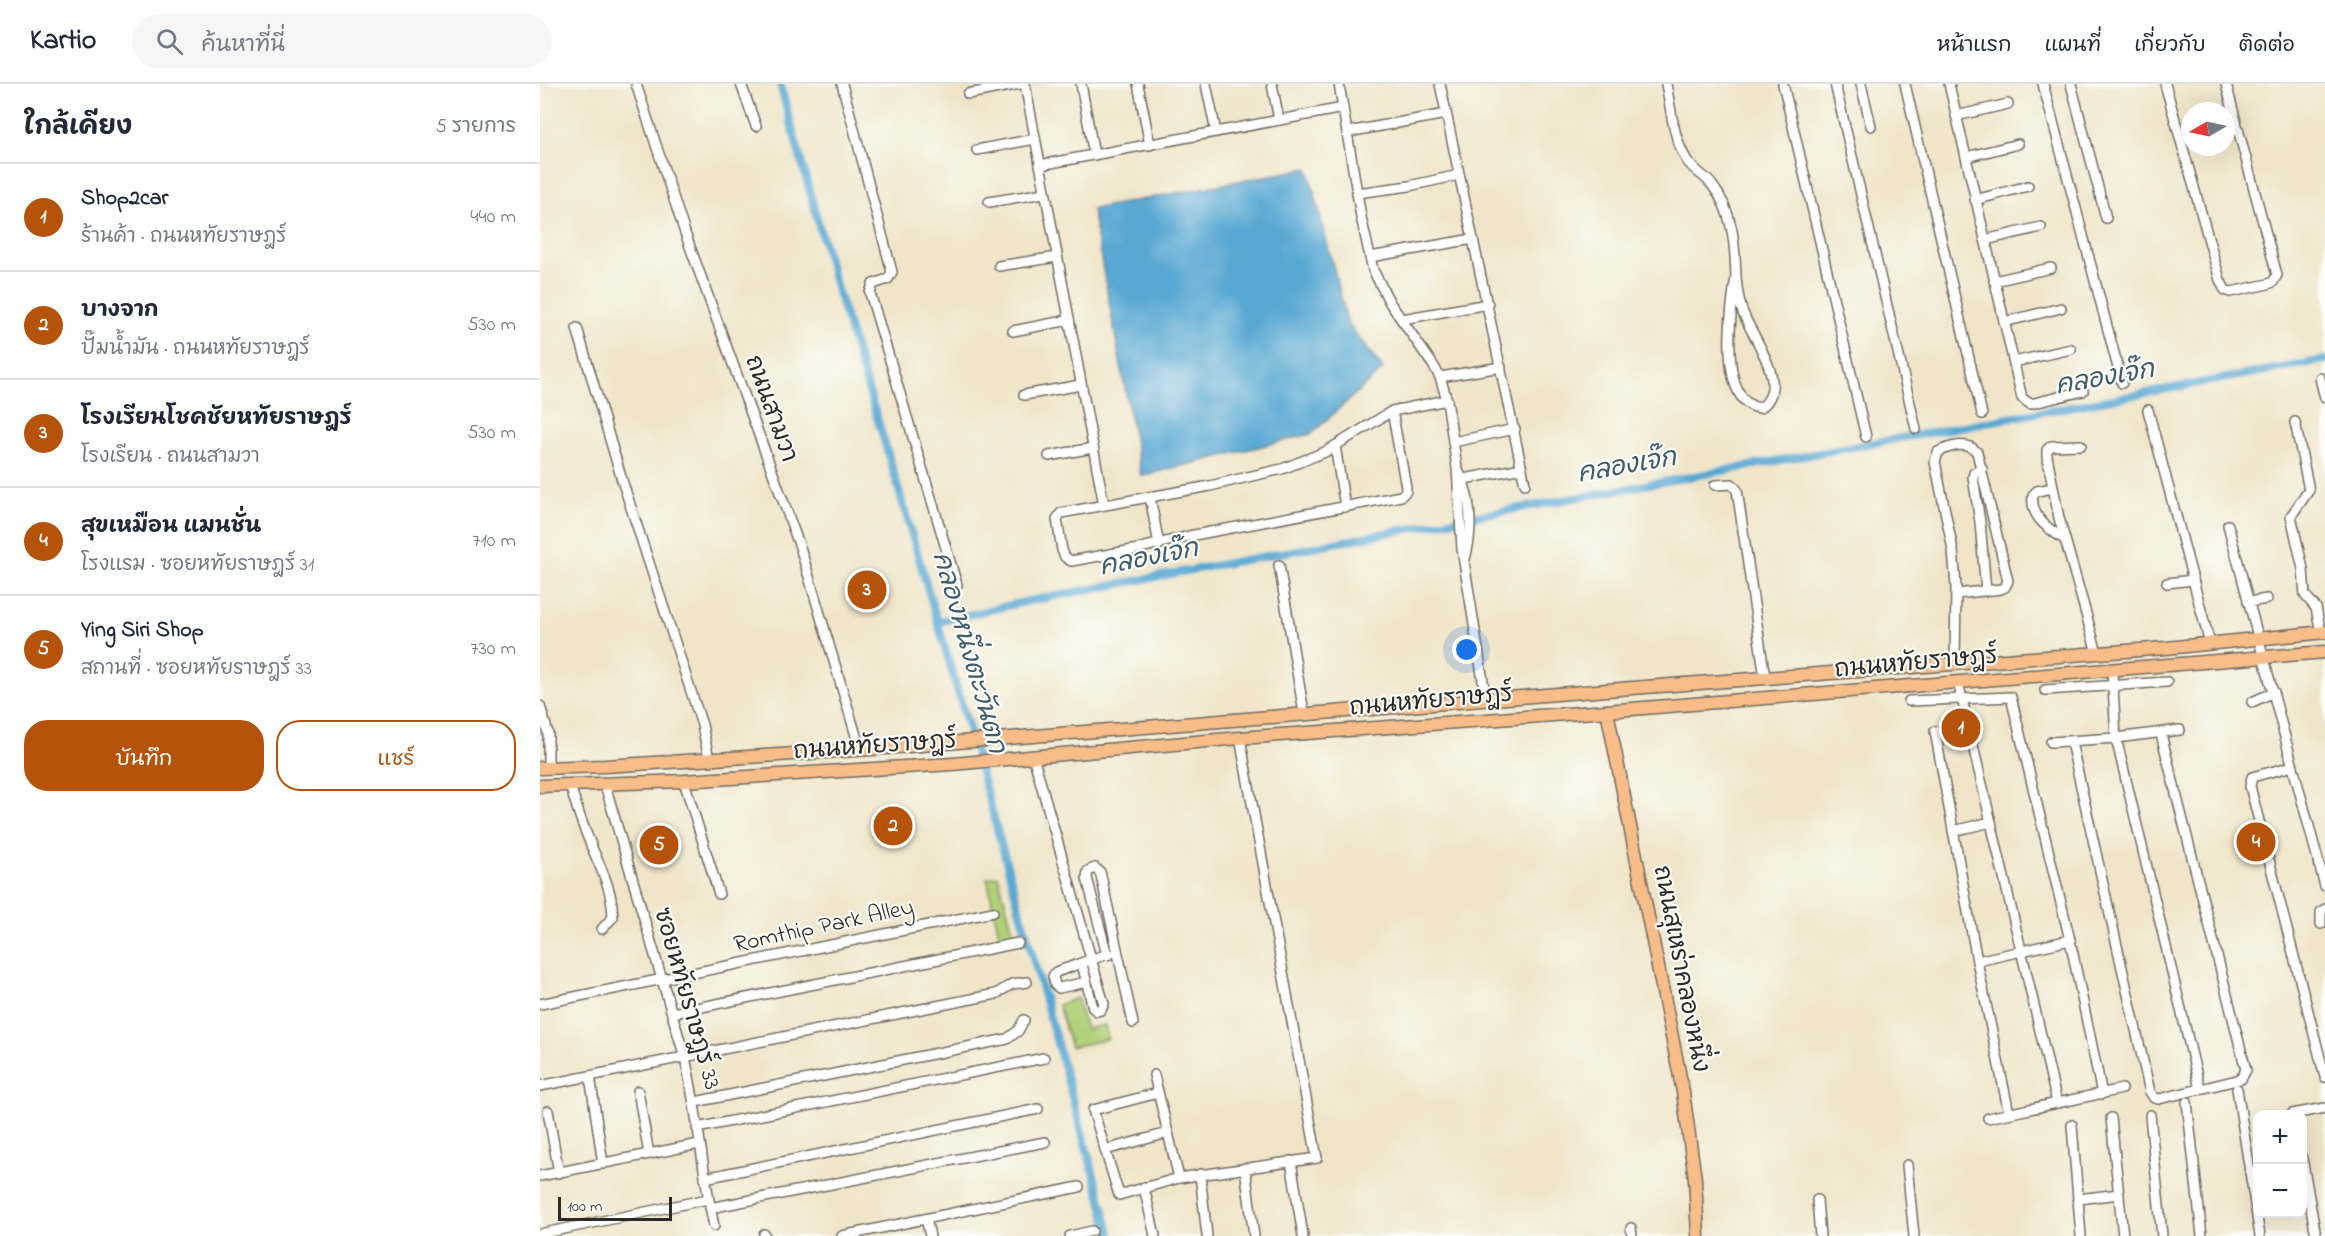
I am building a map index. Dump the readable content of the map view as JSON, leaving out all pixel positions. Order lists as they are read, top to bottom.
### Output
{
  "streets": {
    "main road": ["ถนนหทัยราษฎร์", "ถนนสุเหร่าคลองหนึ่ง"],
    "street": ["ถนนสามวา", "Romthip Park Alley", "ซอยหทัยราษฎร์ 33"]
  },
  "crossings": [
    ["ถนนสามวา", "ถนนหทัยราษฎร์"],
    ["ถนนหทัยราษฎร์", "ถนนสุเหร่าคลองหนึ่ง"],
    ["ถนนหทัยราษฎร์", "ซอยหทัยราษฎร์ 33"],
    ["Romthip Park Alley", "ซอยหทัยราษฎร์ 33"]
  ],
  "water": ["คลองเจ๊ก", "คลองหนึ่งตะวันตก"],
  "scale_bar": "100 m",
  "north": "left",
  "page": {
    "header": "Kartio",
    "search": "ค้นหาที่นี่",
    "nav": [
      "หน้าแรก",
      "แผนที่",
      "เกี่ยวกับ",
      "ติดต่อ"
    ],
    "heading": ["ใกล้เคียง", "5 รายการ"],
    "list": [
      {
        "mark": "1",
        "name": "Shop2car",
        "note": "ร้านค้า · ถนนหทัยราษฎร์",
        "value": "440 m"
      },
      {
        "mark": "2",
        "name": "บางจาก",
        "note": "ปั๊มน้ำมัน · ถนนหทัยราษฎร์",
        "value": "530 m"
      },
      {
        "mark": "3",
        "name": "โรงเรียนโชคชัยหทัยราษฎร์",
        "note": "โรงเรียน · ถนนสามวา",
        "value": "530 m"
      },
      {
        "mark": "4",
        "name": "สุขเหมือน แมนชั่น",
        "note": "โรงแรม · ซอยหทัยราษฎร์ 31",
        "value": "710 m"
      },
      {
        "mark": "5",
        "name": "Ying Siri Shop",
        "note": "สถานที่ · ซอยหทัยราษฎร์ 33",
        "value": "730 m"
      }
    ],
    "pins": [
      "3",
      "1",
      "2",
      "4",
      "5"
    ],
    "buttons": ["บันทึก", "แชร์"],
    "map_buttons": ["+", "−"],
    "scale": "100 m"
  }
}
